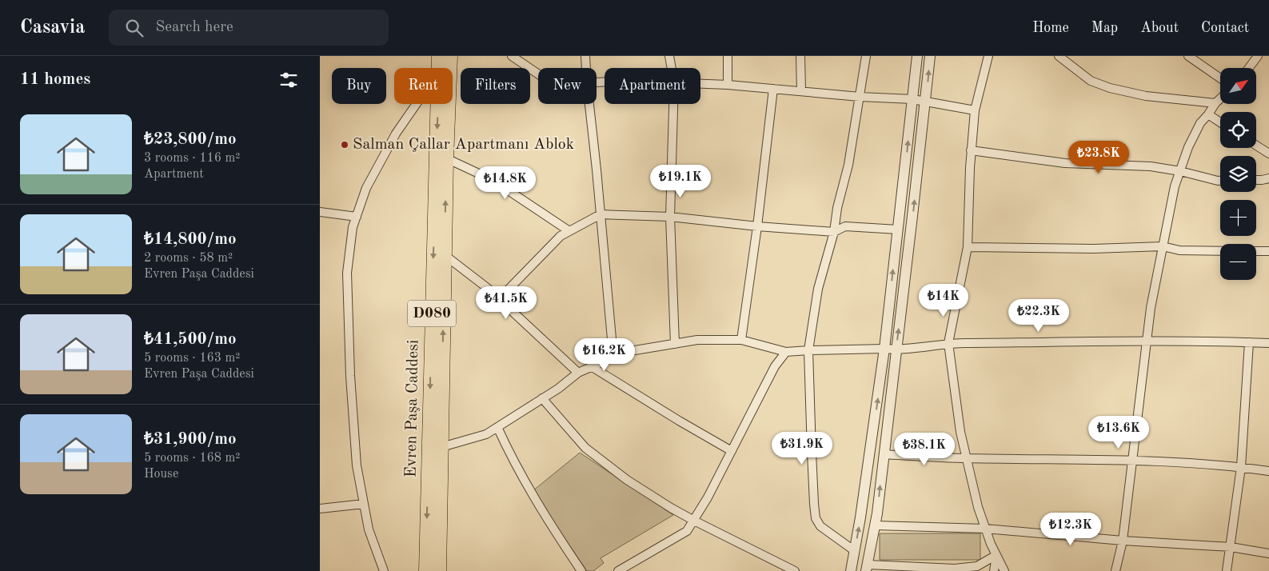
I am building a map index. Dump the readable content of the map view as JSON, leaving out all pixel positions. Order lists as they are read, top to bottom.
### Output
{
  "streets": {
    "highway": ["D080", "Evren Paşa Caddesi"]
  },
  "places": ["Salman Çallar Apartmanı Ablok"],
  "north": "top right",
  "page": {
    "header": "Casavia",
    "search": "Search here",
    "nav": [
      "Home",
      "Map",
      "About",
      "Contact"
    ],
    "heading": "11 homes",
    "map_buttons": ["+", "−"],
    "chip": [
      "Buy",
      "Rent",
      "Filters",
      "New",
      "Apartment"
    ],
    "list": [
      {
        "name": "₺23,800/mo",
        "note": "3 rooms · 116 m² · Apartment"
      },
      {
        "name": "₺14,800/mo",
        "note": "2 rooms · 58 m² · Evren Paşa Caddesi"
      },
      {
        "name": "₺41,500/mo",
        "note": "5 rooms · 163 m² · Evren Paşa Caddesi"
      },
      {
        "name": "₺31,900/mo",
        "note": "5 rooms · 168 m² · House"
      }
    ],
    "price": [
      "₺23.8K",
      "₺19.1K",
      "₺14.8K",
      "₺14K",
      "₺41.5K",
      "₺22.3K",
      "₺16.2K",
      "₺13.6K",
      "₺31.9K",
      "₺38.1K",
      "₺12.3K"
    ]
  }
}
